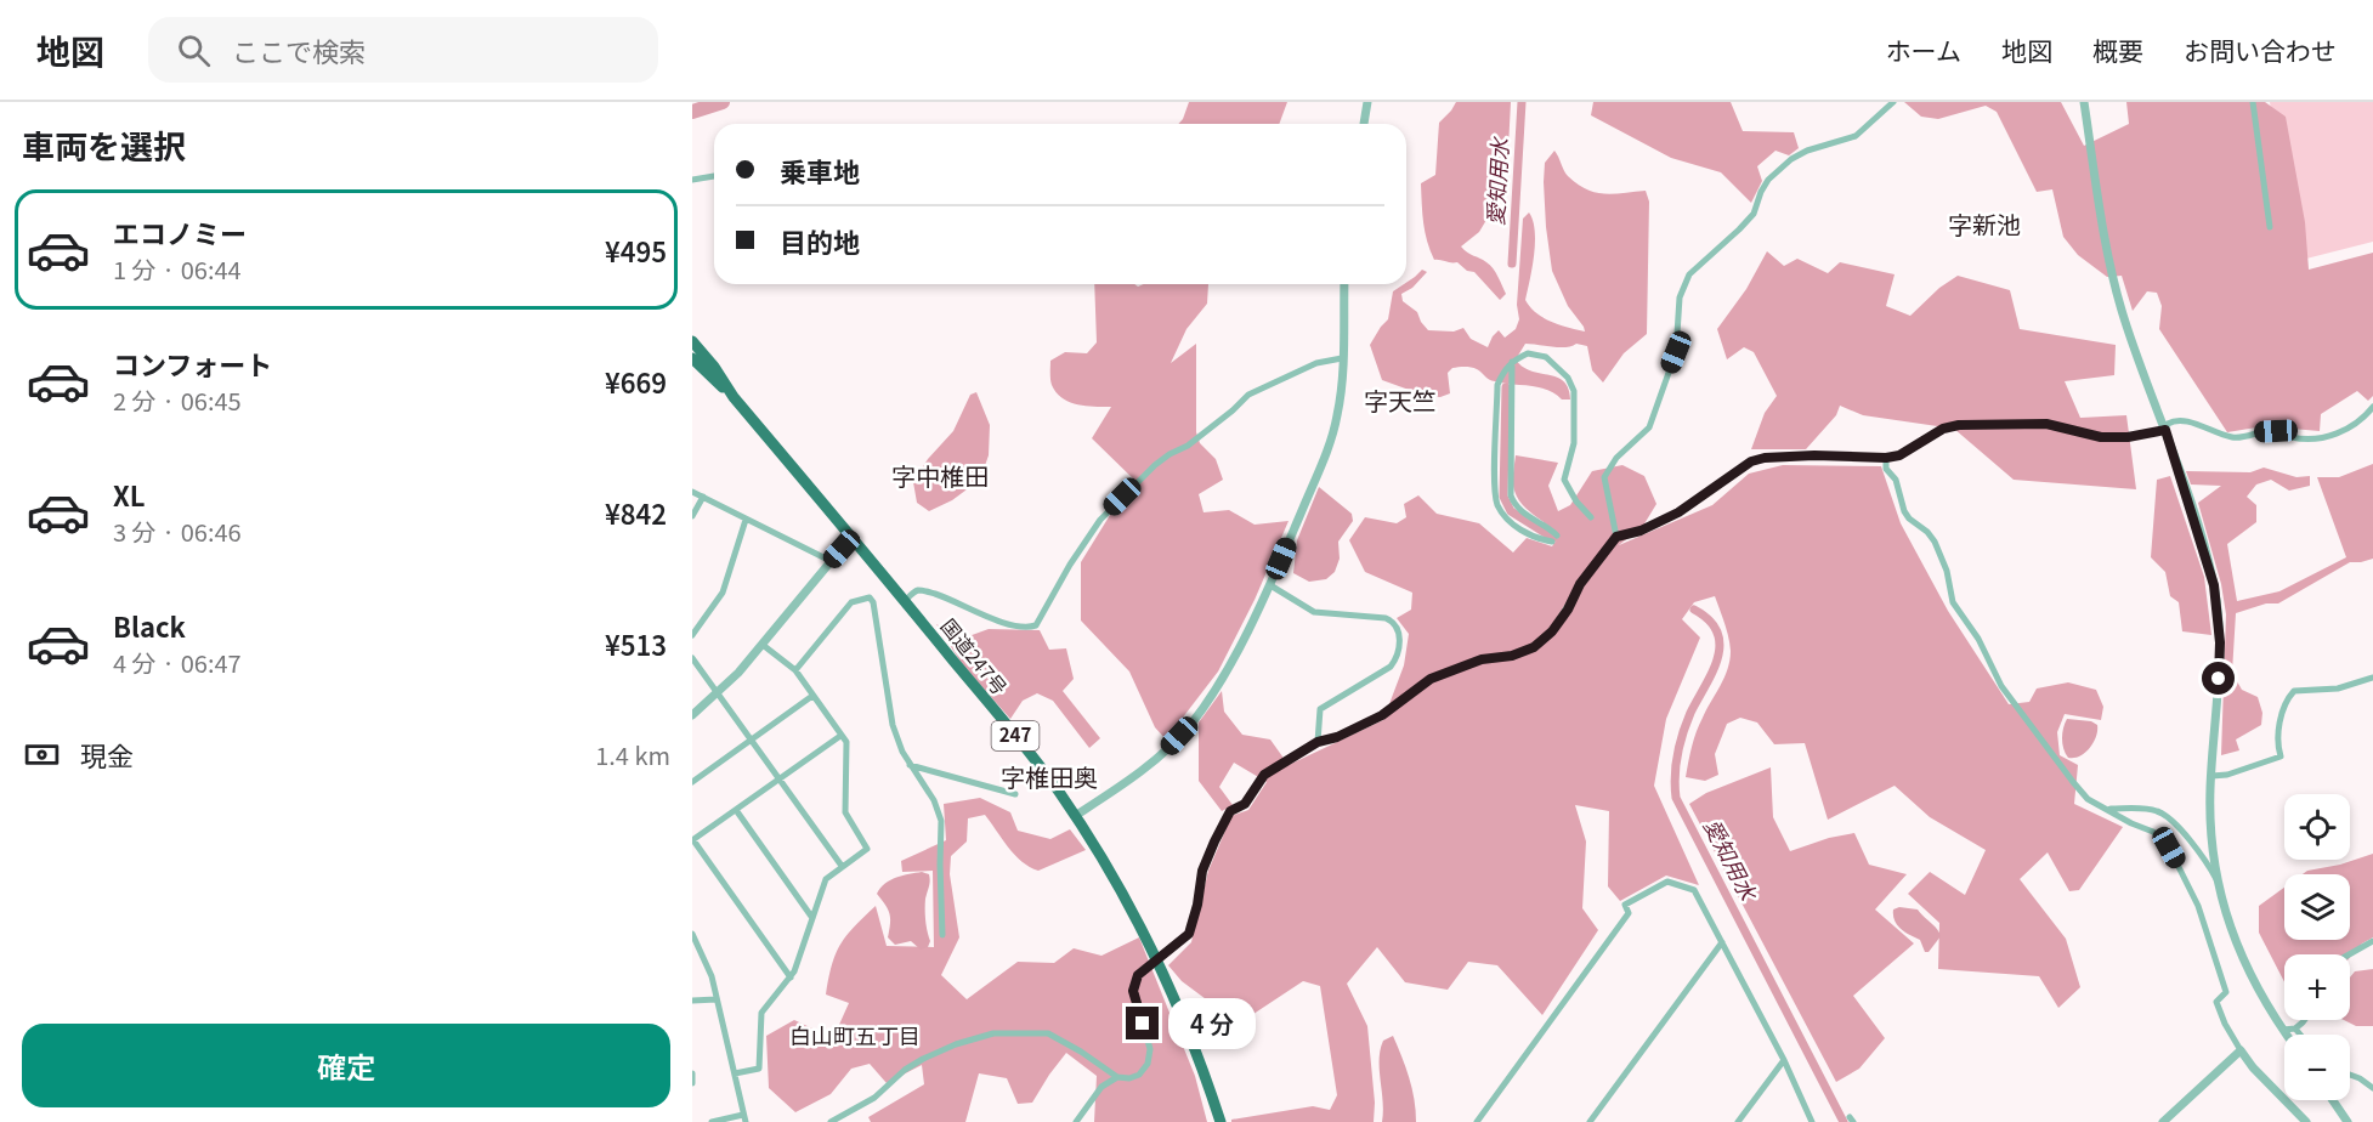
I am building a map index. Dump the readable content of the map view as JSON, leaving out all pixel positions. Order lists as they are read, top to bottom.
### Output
{
  "streets": {
    "highway": ["国道247号", "247"]
  },
  "districts": [
    "字新池",
    "字天竺",
    "字中椎田",
    "字椎田奥",
    "白山町五丁目"
  ],
  "water": ["愛知用水"],
  "page": {
    "header": "地図",
    "search": "ここで検索",
    "nav": [
      "ホーム",
      "地図",
      "概要",
      "お問い合わせ"
    ],
    "heading": "車両を選択",
    "banner": ["乗車地", "目的地"],
    "list": [
      {
        "name": "エコノミー",
        "note": "1 分 · 06:44",
        "value": "¥495"
      },
      {
        "name": "コンフォート",
        "note": "2 分 · 06:45",
        "value": "¥669"
      },
      {
        "name": "XL",
        "note": "3 分 · 06:46",
        "value": "¥842"
      },
      {
        "name": "Black",
        "note": "4 分 · 06:47",
        "value": "¥513"
      }
    ],
    "pay": ["現金", "1.4 km"],
    "map_buttons": ["+", "−"],
    "bubble": "4 分",
    "buttons": "確定"
  }
}
